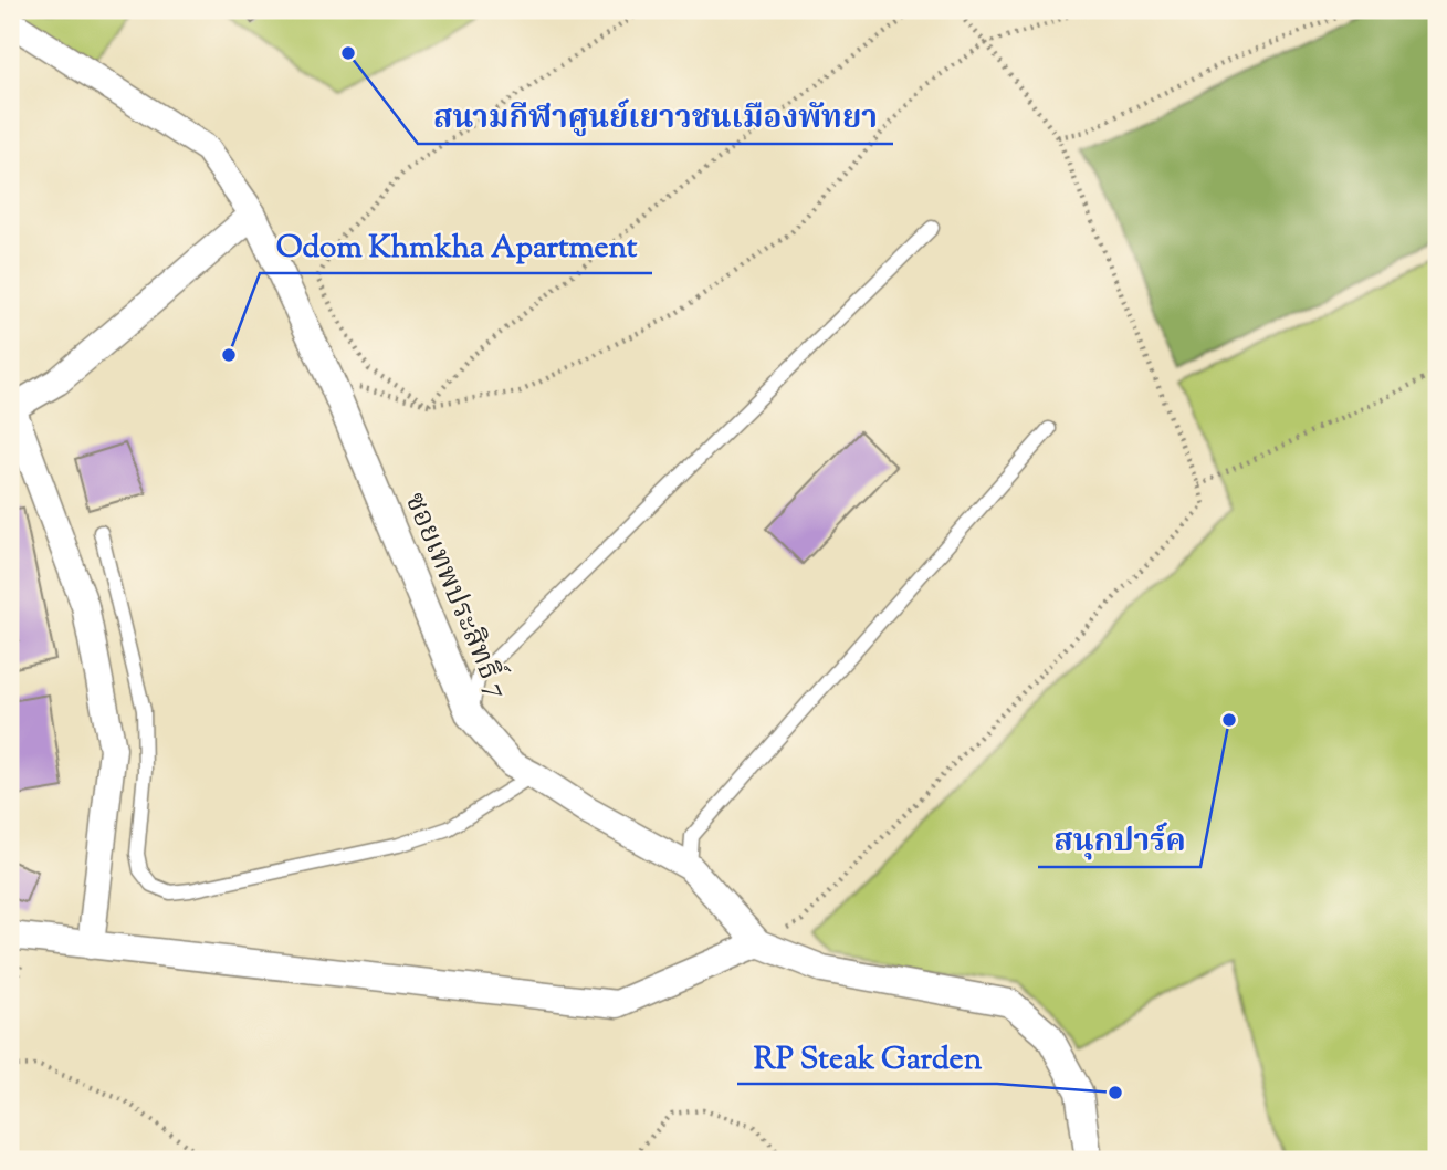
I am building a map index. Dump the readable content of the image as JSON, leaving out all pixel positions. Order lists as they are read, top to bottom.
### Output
{
  "streets": {
    "street": ["ซอยเทพประสิทธิ์ 7"]
  },
  "places": [
    "สนามกีฬาศูนย์เยาวชนเมืองพัทยา",
    "Odom Khmkha Apartment",
    "สนุกปาร์ค",
    "RP Steak Garden"
  ]
}
